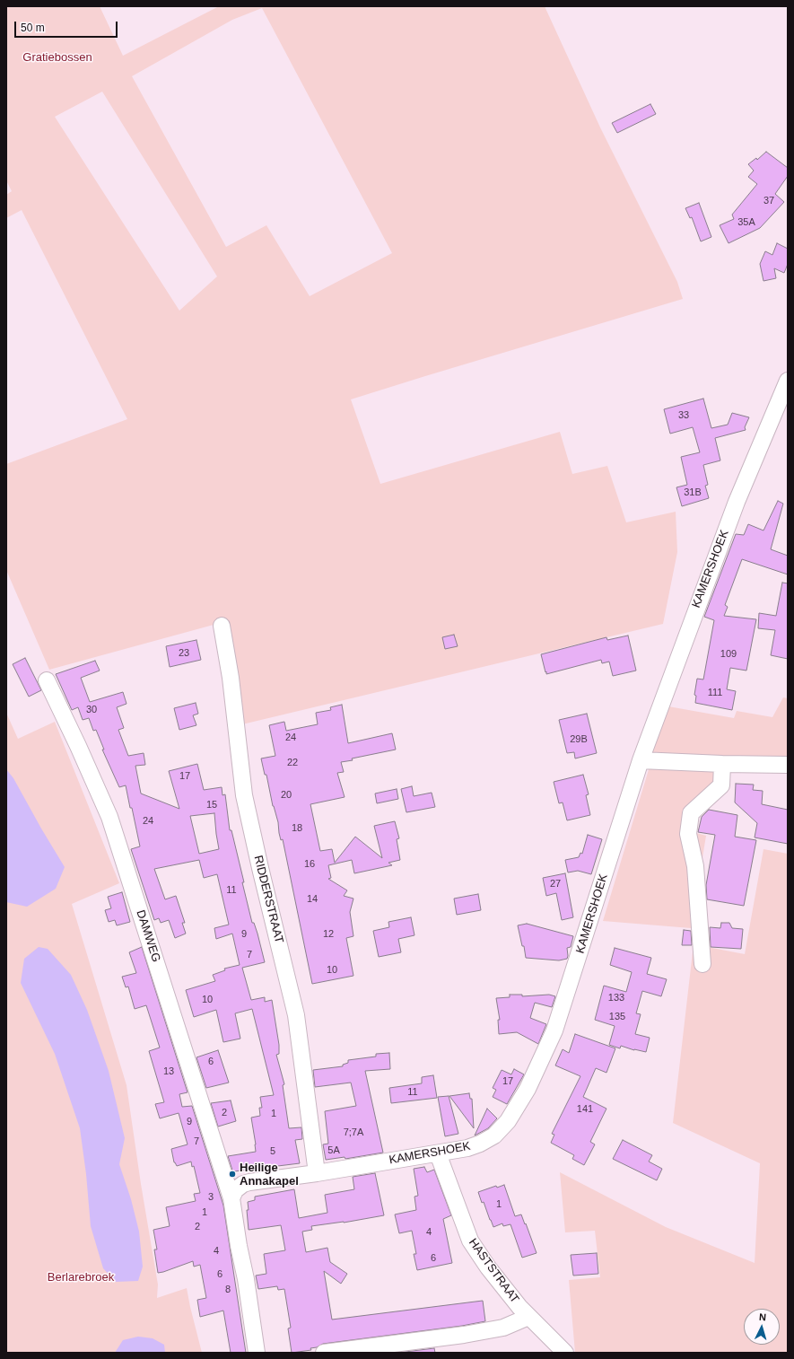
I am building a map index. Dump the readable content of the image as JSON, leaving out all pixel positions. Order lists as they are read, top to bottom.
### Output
{
  "streets": {
    "street": [
      "KAMERSHOEK",
      "RIDDERSTRAAT",
      "DAMWEG",
      "HASTSTRAAT"
    ]
  },
  "crossings": [
    ["KAMERSHOEK", "RIDDERSTRAAT"],
    ["KAMERSHOEK", "DAMWEG"],
    ["KAMERSHOEK", "HASTSTRAAT"]
  ],
  "parks": ["Gratiebossen", "Berlarebroek"],
  "places": ["Heilige Annakapel"],
  "house_numbers": [
    "37",
    "35A",
    "33",
    "31B",
    "23",
    "109",
    "111",
    "30",
    "24",
    "29B",
    "22",
    "17",
    "20",
    "15",
    "24",
    "18",
    "16",
    "27",
    "11",
    "14",
    "9",
    "12",
    "7",
    "10",
    "133",
    "10",
    "135",
    "6",
    "13",
    "17",
    "11",
    "141",
    "2",
    "1",
    "9",
    "7;7A",
    "7",
    "5A",
    "5",
    "3",
    "1",
    "1",
    "2",
    "4",
    "4",
    "6",
    "6",
    "8"
  ],
  "scale_bar": "50 m",
  "north": "top"
}
